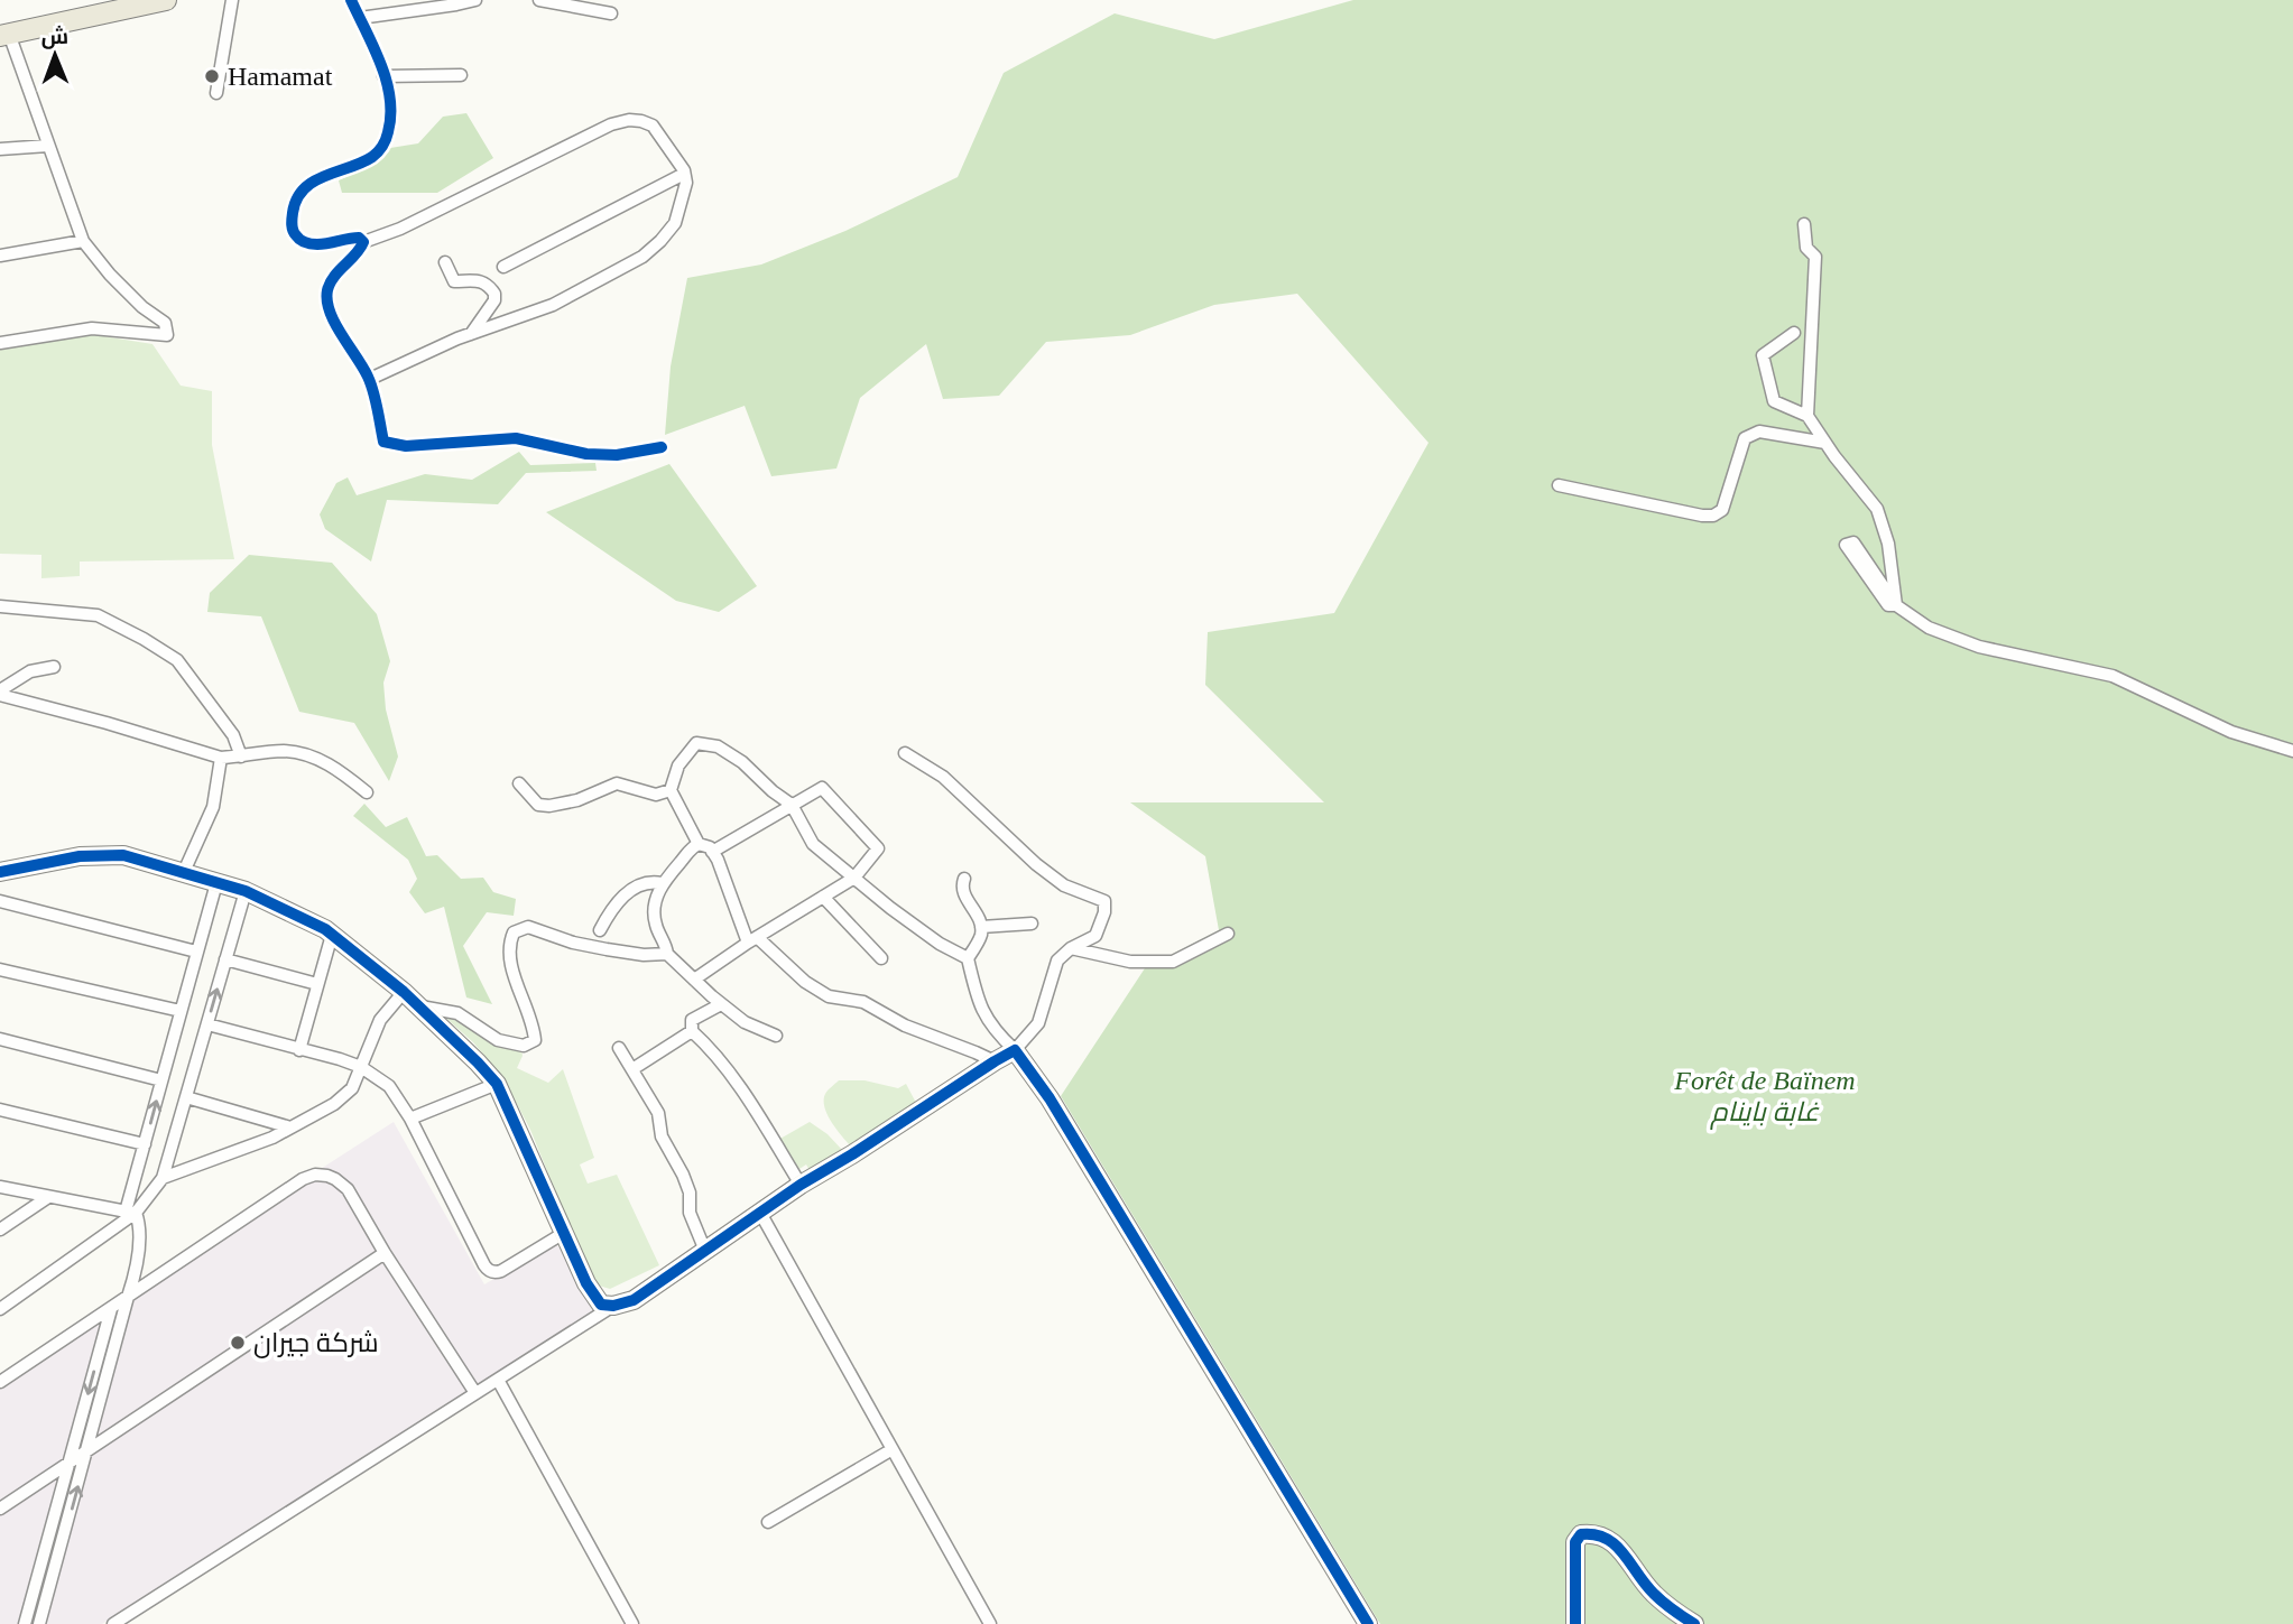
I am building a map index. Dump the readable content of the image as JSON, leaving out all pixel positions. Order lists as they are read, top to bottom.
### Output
{
  "parks": ["Forêt de Baïnem غابة باينام"],
  "places": ["Hamamat", "شركة جيران"],
  "north": "top"
}
